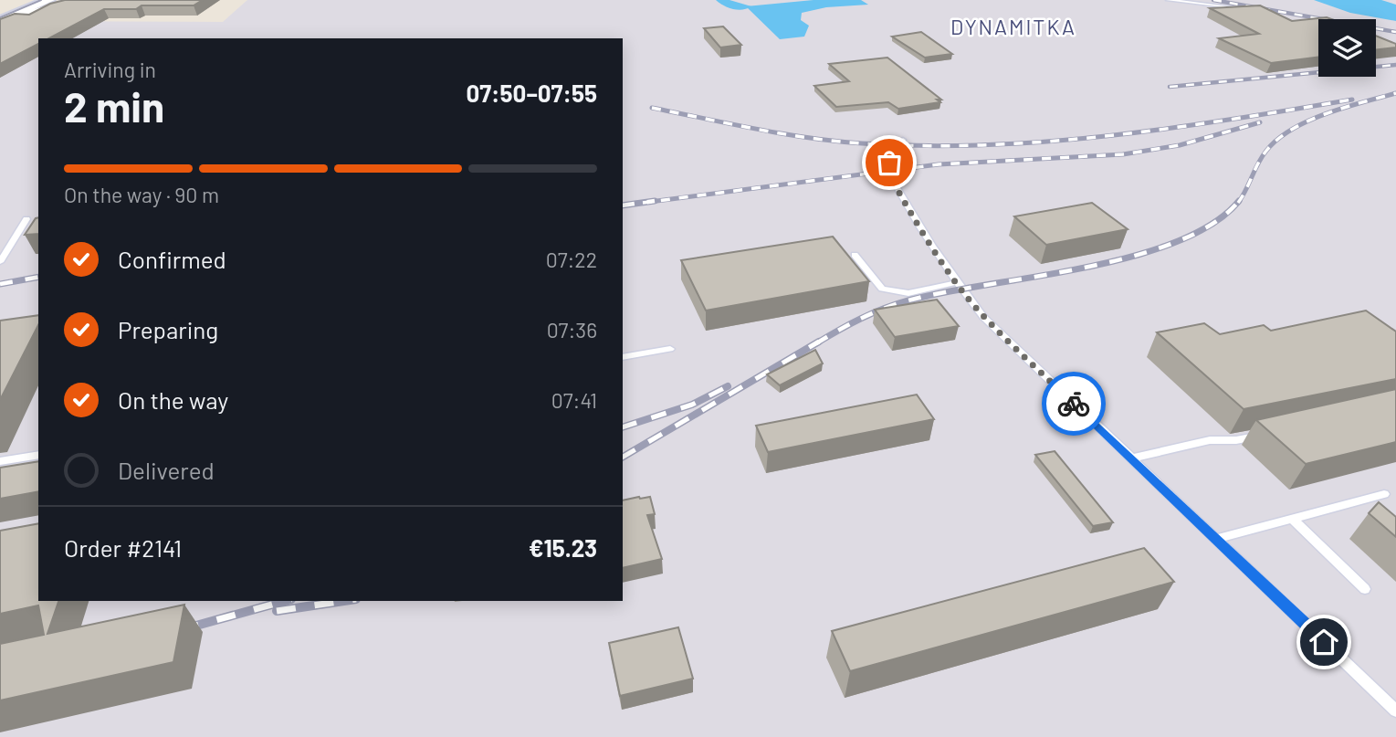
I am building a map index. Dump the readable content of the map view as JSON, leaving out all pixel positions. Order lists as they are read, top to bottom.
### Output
{
  "districts": ["DYNAMITKA"],
  "page": {
    "heading": ["2 min", "Arriving in", "07:50–07:55"],
    "panel": ["Order #2141", "€15.23"],
    "bar": "On the way · 90 m",
    "list": [
      ["Confirmed", "07:22"],
      ["Preparing", "07:36"],
      ["On the way", "07:41"],
      "Delivered"
    ]
  }
}
